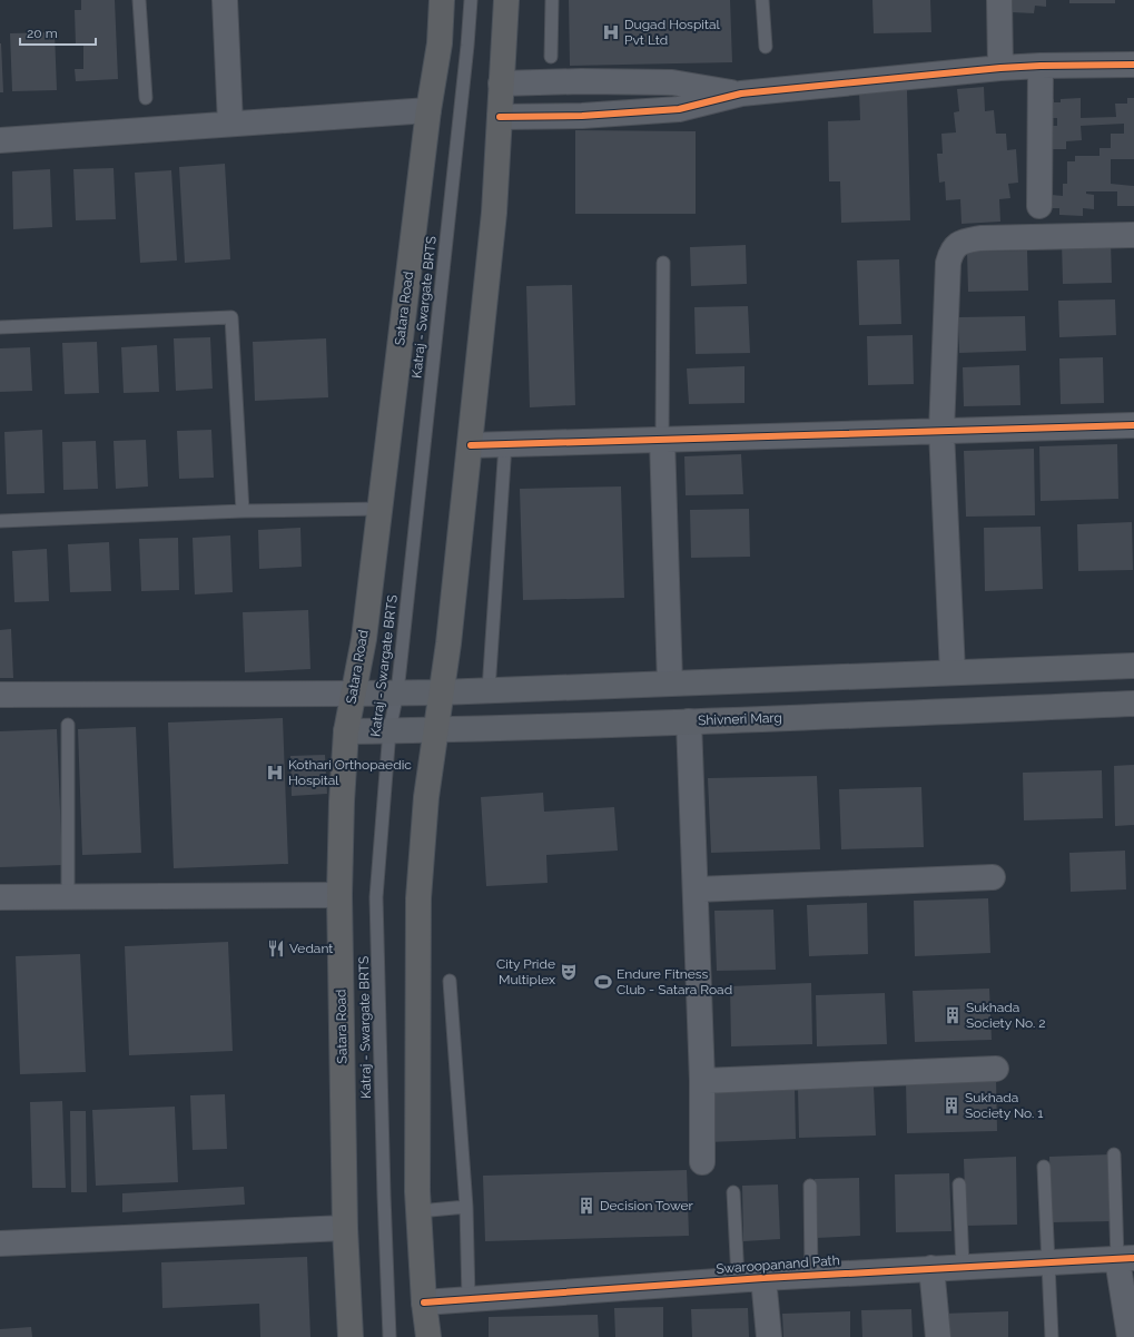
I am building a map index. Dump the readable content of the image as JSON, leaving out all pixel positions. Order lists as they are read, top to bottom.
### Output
{
  "streets": {
    "highway": ["Satara Road"],
    "main road": ["Shivneri Marg"],
    "street": ["Swaroopanand Path"],
    "lane": ["Katraj - Swargate BRTS"]
  },
  "crossings": [
    ["Katraj - Swargate BRTS", "Shivneri Marg"],
    ["Satara Road", "Shivneri Marg"]
  ],
  "places": {
    "hospital": ["Dugad Hospital Pvt Ltd", "Kothari Orthopaedic Hospital"],
    "restaurant": ["Vedant"],
    "theatre": ["City Pride Multiplex"],
    "sports": ["Endure Fitness Club - Satara Road"],
    "building": ["Sukhada Society No. 2", "Sukhada Society No. 1", "Decision Tower"]
  },
  "scale_bar": "20 m"
}
